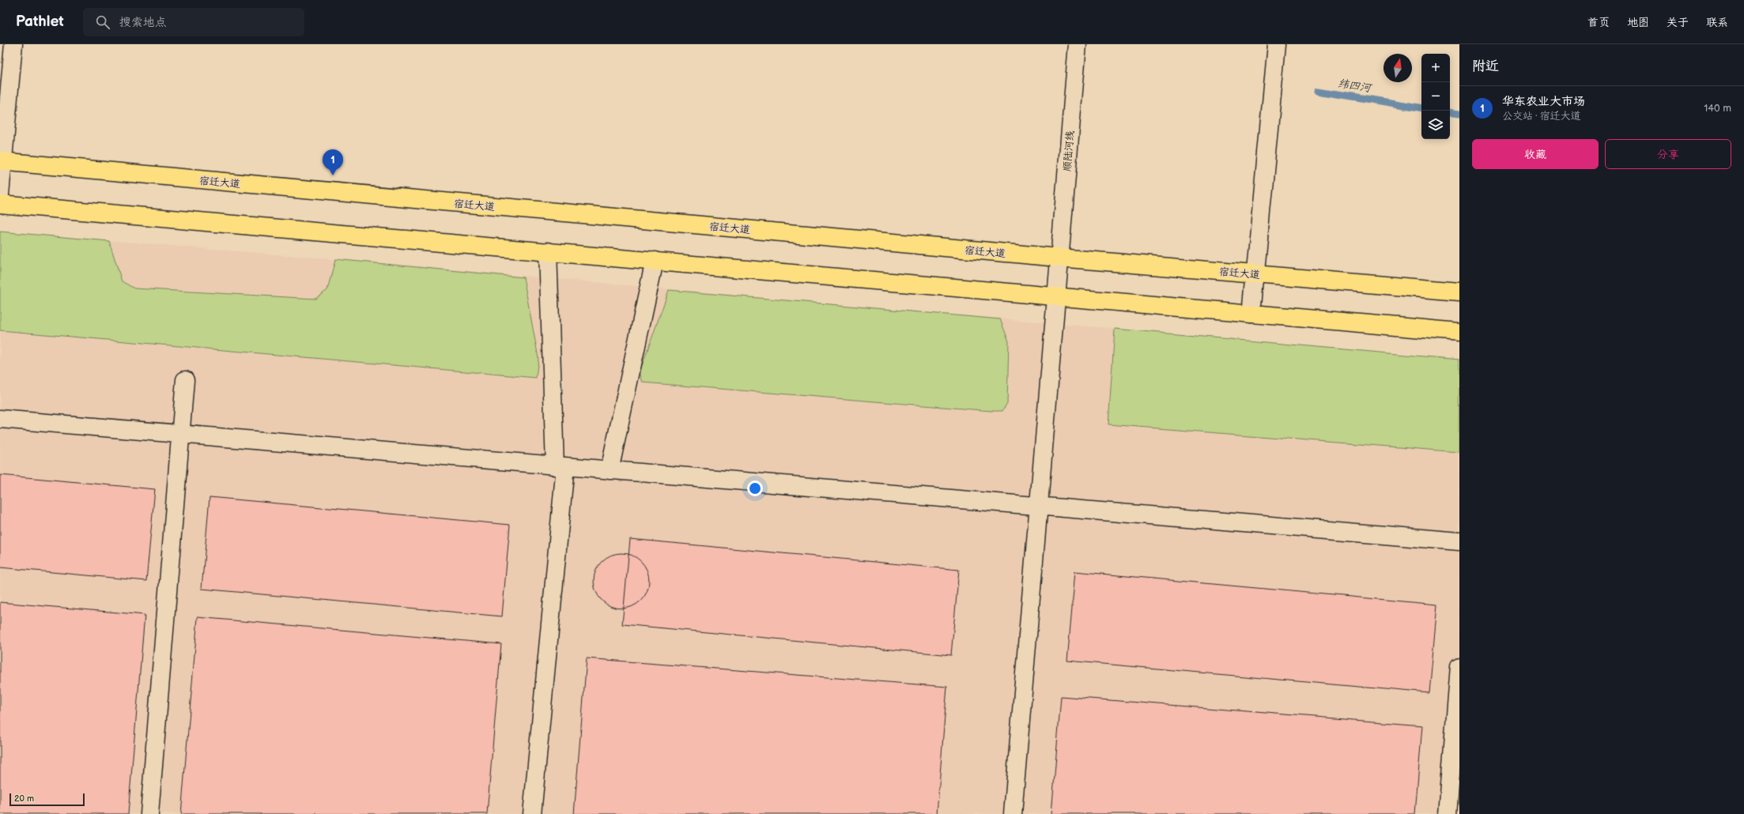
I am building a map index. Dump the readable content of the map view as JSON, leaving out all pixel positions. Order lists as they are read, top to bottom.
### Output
{
  "streets": {
    "main road": ["宿迁大道"],
    "street": ["顺陆河线"]
  },
  "crossings": [
    ["顺陆河线", "宿迁大道"]
  ],
  "water": ["纬四河"],
  "scale_bar": "20 m",
  "north": "top",
  "page": {
    "header": "Pathlet",
    "search": "搜索地点",
    "nav": [
      "首页",
      "地图",
      "关于",
      "联系"
    ],
    "heading": "附近",
    "map_buttons": ["+", "−"],
    "list": [
      {
        "mark": "1",
        "name": "华东农业大市场",
        "note": "公交站 · 宿迁大道",
        "value": "140 m"
      }
    ],
    "buttons": ["收藏", "分享"],
    "pins": "1",
    "scale": "20 m"
  }
}
